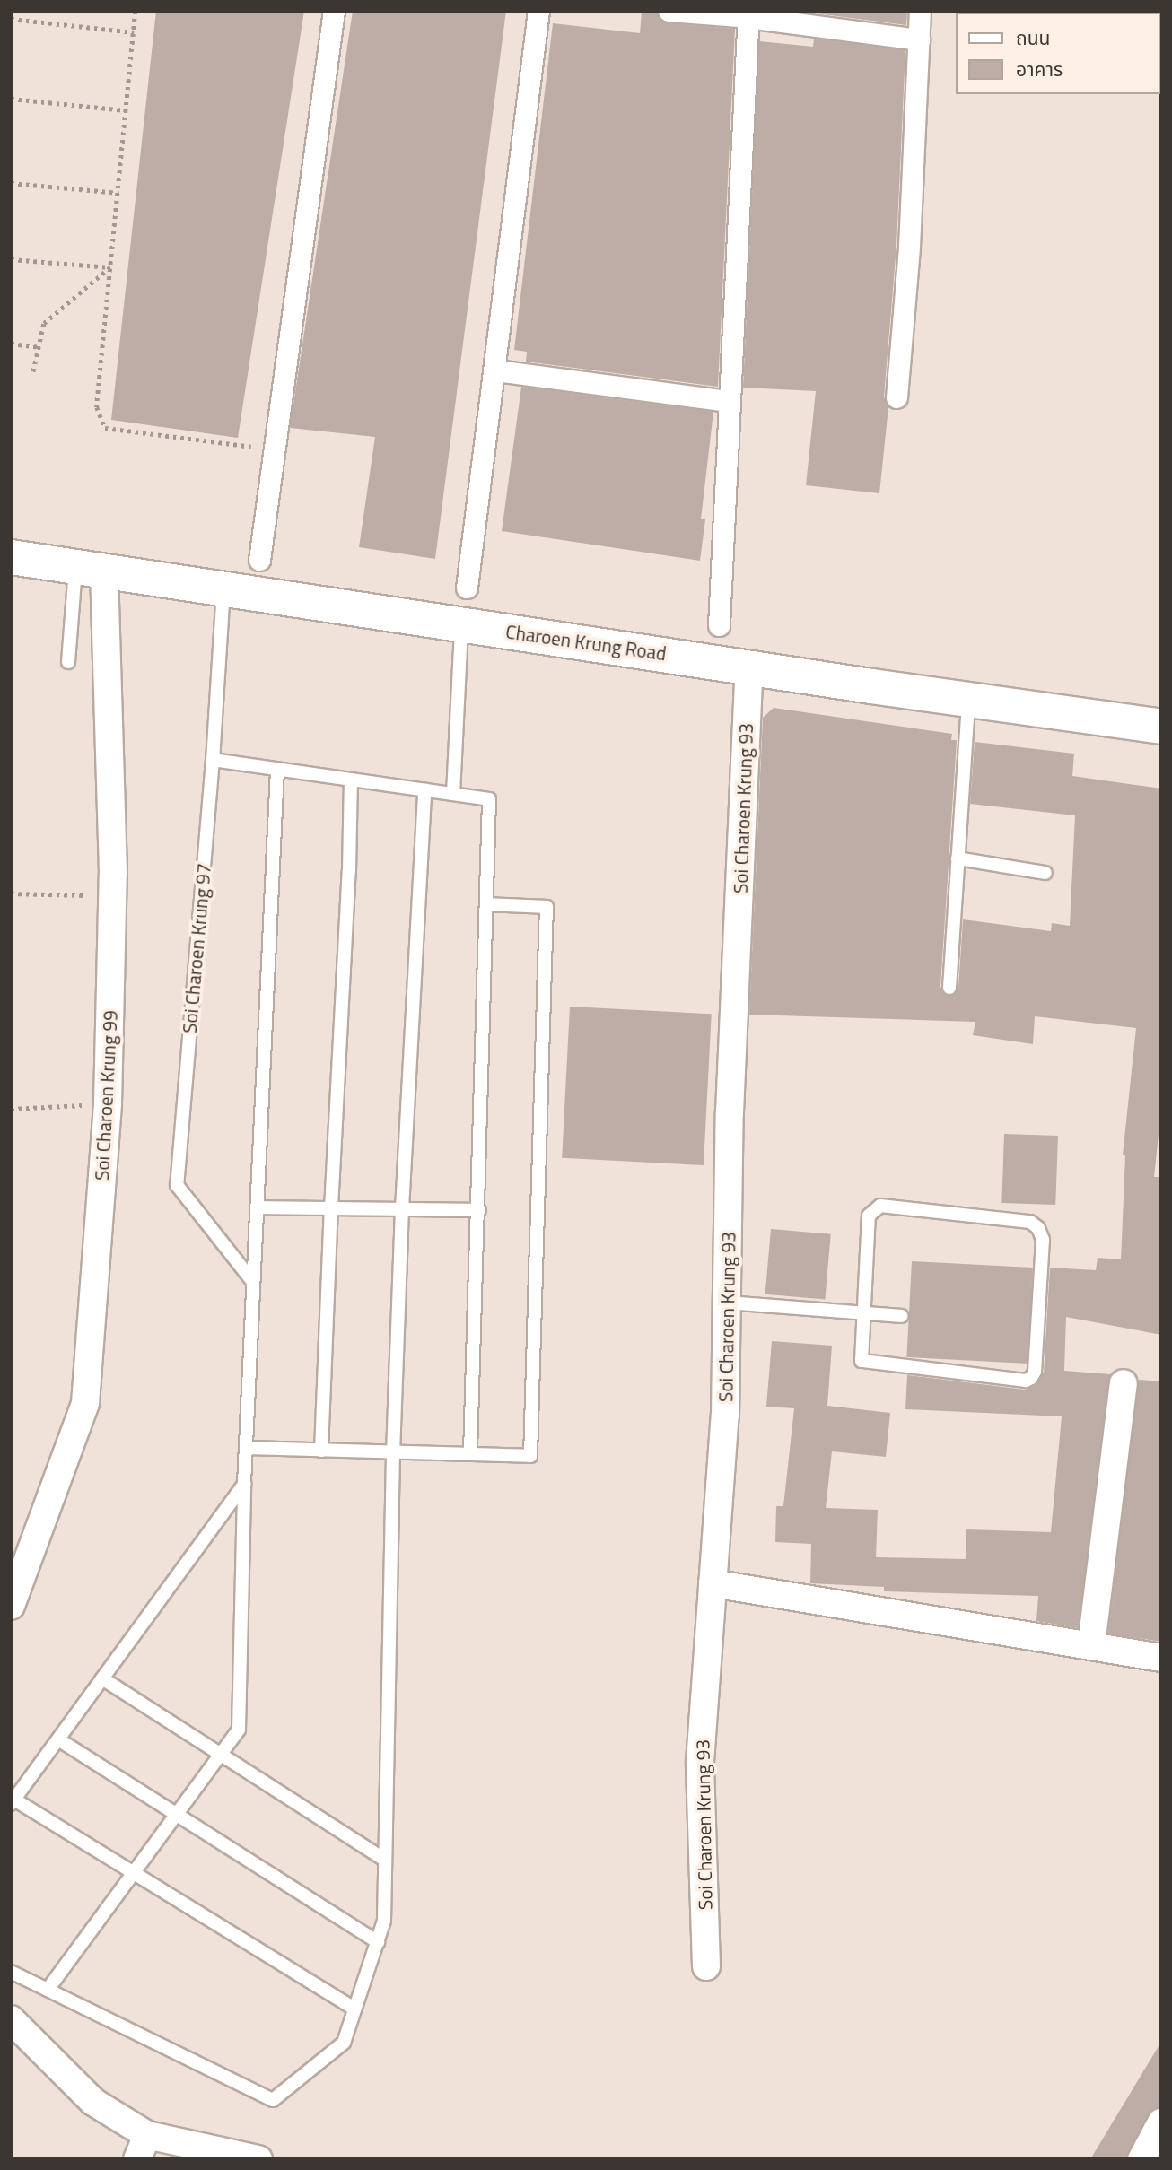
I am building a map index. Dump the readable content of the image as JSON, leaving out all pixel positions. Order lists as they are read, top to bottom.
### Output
{
  "streets": {
    "main road": ["Charoen Krung Road"],
    "street": ["Soi Charoen Krung 93", "Soi Charoen Krung 99"],
    "lane": ["Soi Charoen Krung 97"]
  },
  "crossings": [
    ["Charoen Krung Road", "Soi Charoen Krung 93"],
    ["Charoen Krung Road", "Soi Charoen Krung 97"],
    ["Charoen Krung Road", "Soi Charoen Krung 99"]
  ],
  "legend": ["ถนน", "อาคาร"]
}
